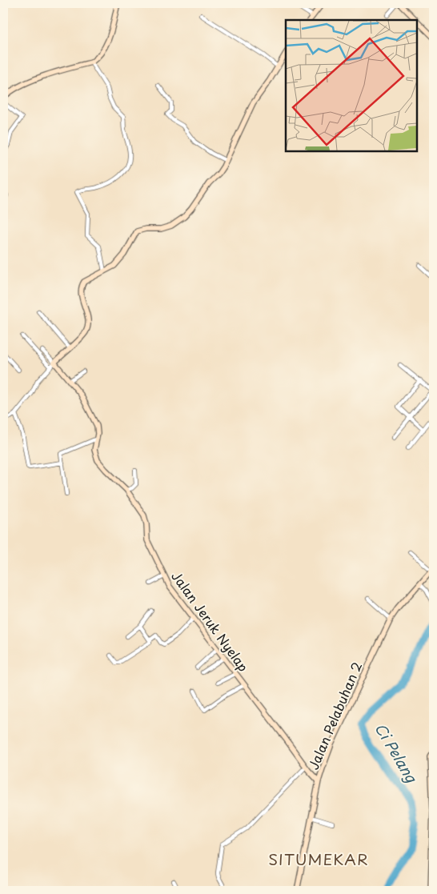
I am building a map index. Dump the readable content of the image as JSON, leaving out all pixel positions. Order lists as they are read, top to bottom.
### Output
{
  "streets": {
    "street": ["Jalan Jeruk Nyelap", "Jalan Pelabuhan 2"]
  },
  "crossings": [
    ["Jalan Jeruk Nyelap", "Jalan Pelabuhan 2"]
  ],
  "districts": ["SITUMEKAR"],
  "water": ["Ci Pelang"]
}
